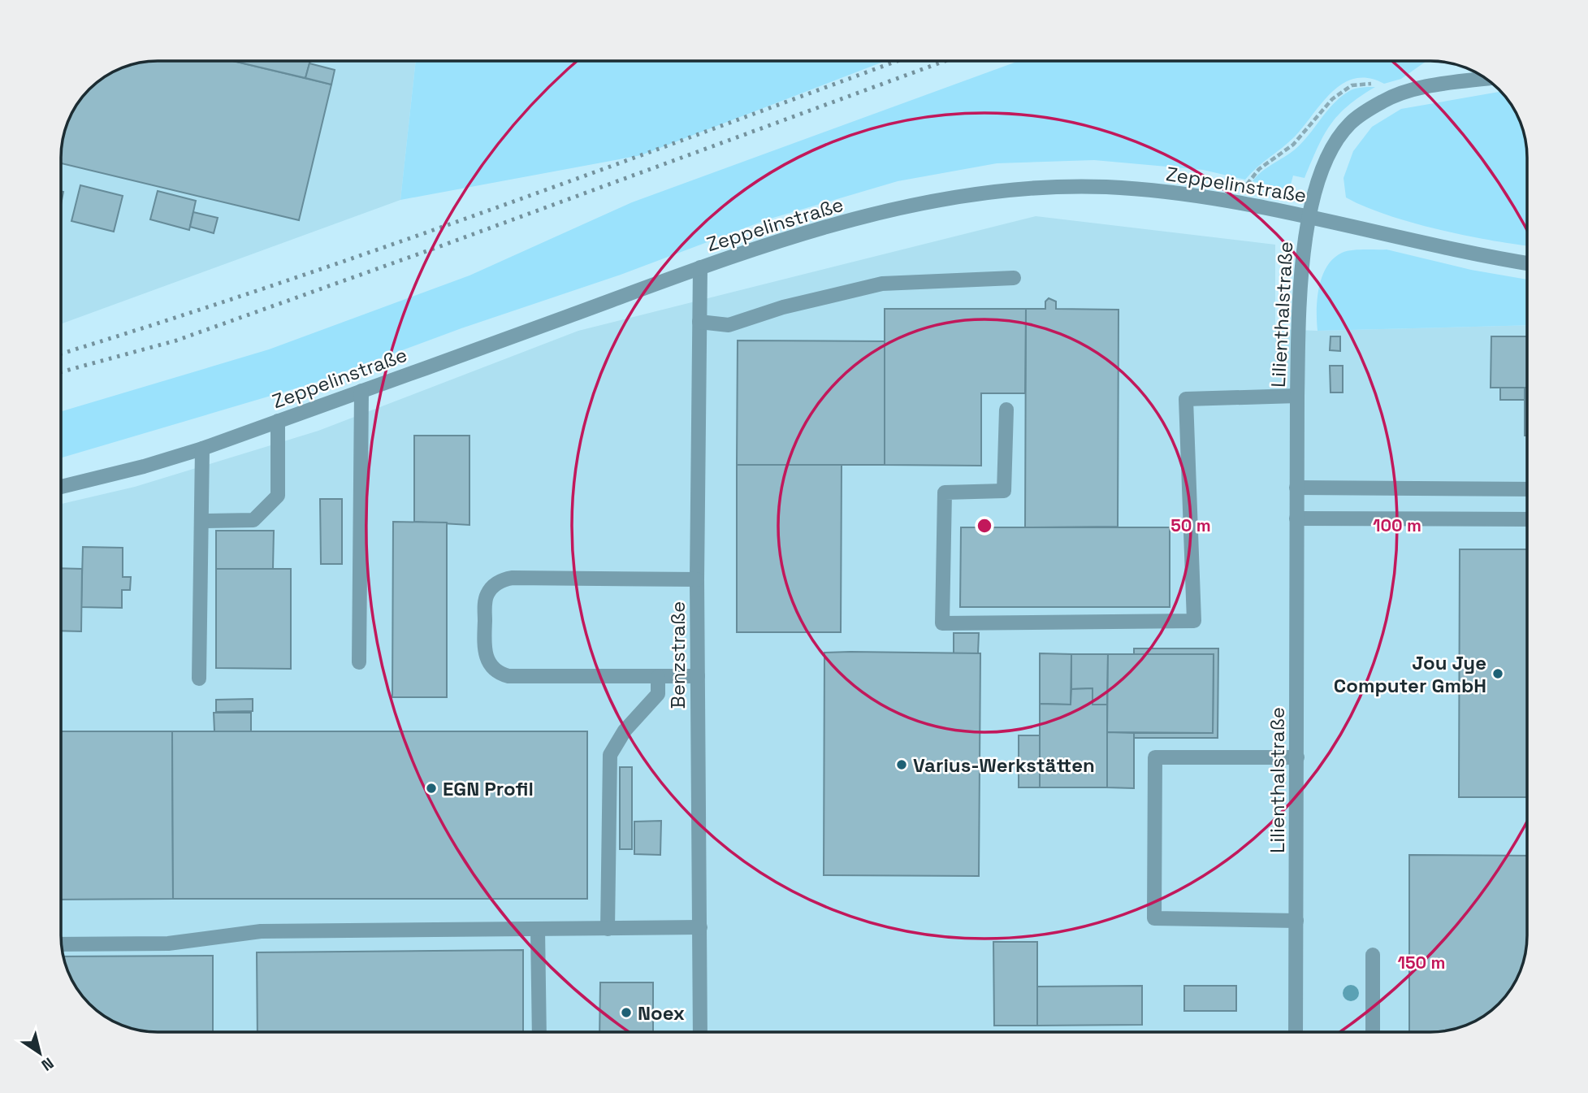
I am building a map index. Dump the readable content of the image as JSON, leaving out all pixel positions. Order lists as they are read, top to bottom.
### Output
{
  "streets": {
    "street": ["Zeppelinstraße", "Lilienthalstraße", "Benzstraße"]
  },
  "crossings": [
    ["Zeppelinstraße", "Lilienthalstraße"],
    ["Zeppelinstraße", "Benzstraße"]
  ],
  "places": [
    "Jou Jye Computer GmbH",
    "Varius-Werkstätten",
    "EGN Profil",
    "Noex"
  ],
  "north": "bottom right",
  "rings": ["50 m", "100 m", "150 m"]
}
